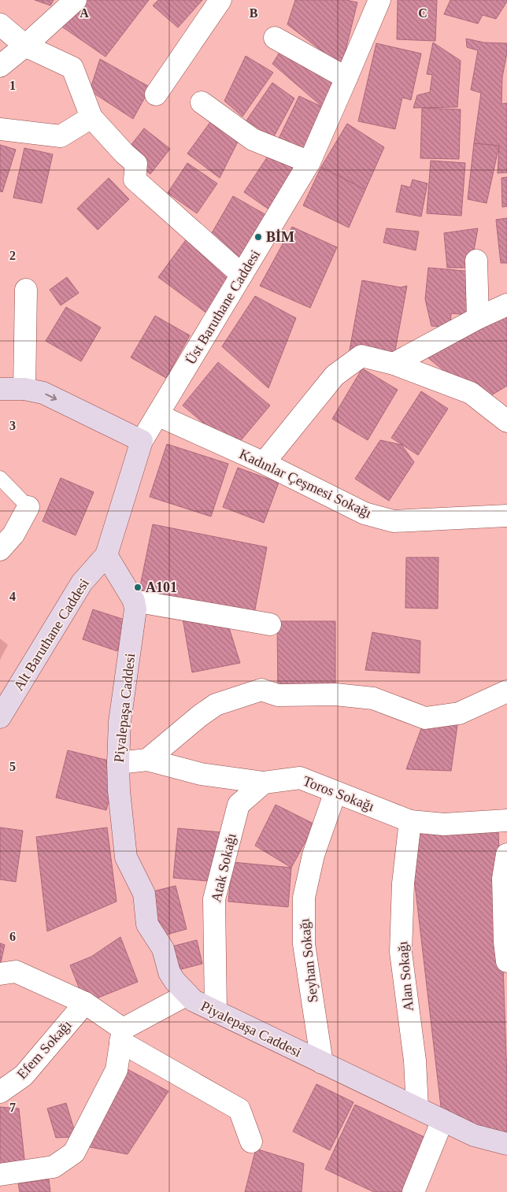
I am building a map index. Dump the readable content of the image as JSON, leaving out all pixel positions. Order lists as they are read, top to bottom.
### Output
{
  "streets": {
    "street": [
      "Üst Baruthane Caddesi",
      "Kadınlar Çeşmesi Sokağı",
      "Alt Baruthane Caddesi",
      "Piyalepaşa Caddesi",
      "Toros Sokağı",
      "Atak Sokağı",
      "Seyhan Sokağı",
      "Alan Sokağı",
      "Efem Sokağı"
    ]
  },
  "crossings": [
    ["Üst Baruthane Caddesi", "Kadınlar Çeşmesi Sokağı"],
    ["Piyalepaşa Caddesi", "Atak Sokağı"],
    ["Piyalepaşa Caddesi", "Seyhan Sokağı"],
    ["Piyalepaşa Caddesi", "Alan Sokağı"],
    ["Toros Sokağı", "Atak Sokağı"],
    ["Toros Sokağı", "Seyhan Sokağı"],
    ["Toros Sokağı", "Alan Sokağı"]
  ],
  "places": ["BİM", "A101"],
  "grid": {
    "columns": ["A", "B", "C"],
    "rows": [
      "1",
      "2",
      "3",
      "4",
      "5",
      "6",
      "7"
    ]
  }
}
